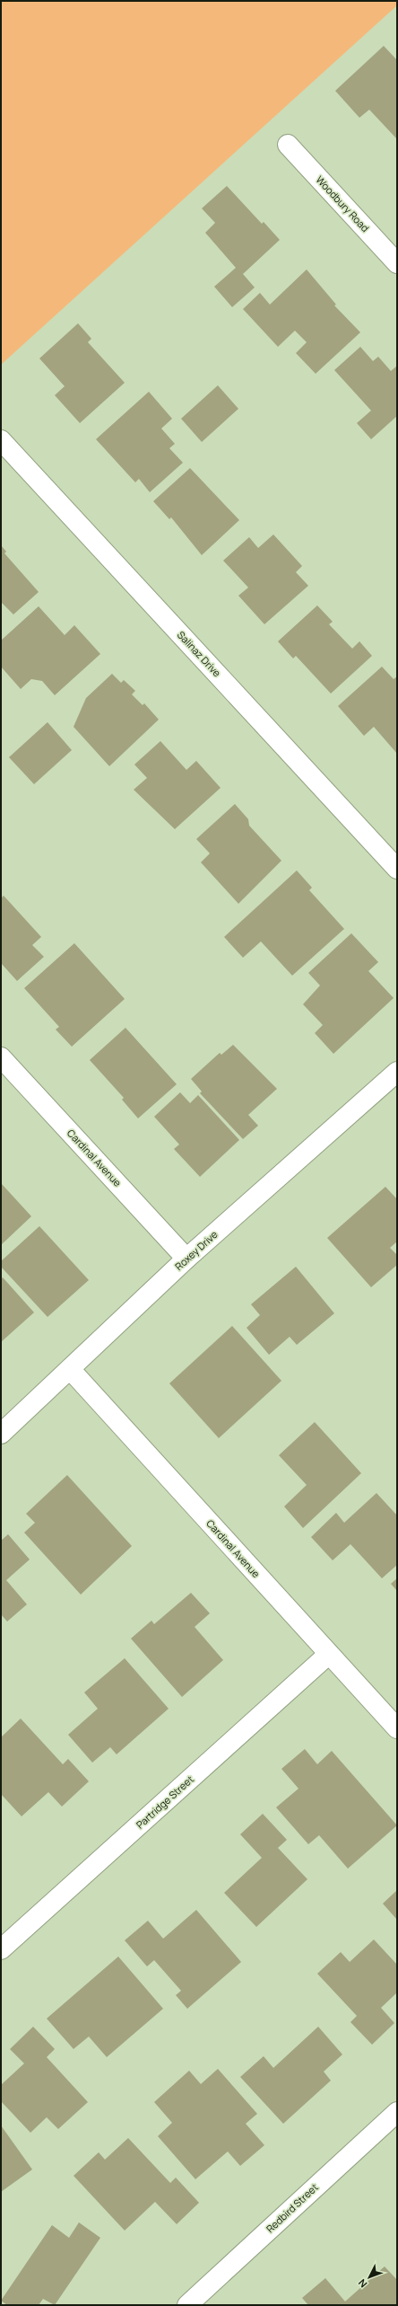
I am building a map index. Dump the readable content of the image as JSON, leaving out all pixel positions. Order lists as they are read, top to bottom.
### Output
{
  "streets": {
    "street": [
      "Woodbury Road",
      "Salinaz Drive",
      "Cardinal Avenue",
      "Roxey Drive",
      "Partridge Street",
      "Redbird Street"
    ]
  },
  "crossings": [
    ["Cardinal Avenue", "Roxey Drive"],
    ["Cardinal Avenue", "Partridge Street"]
  ],
  "north": "bottom left"
}
